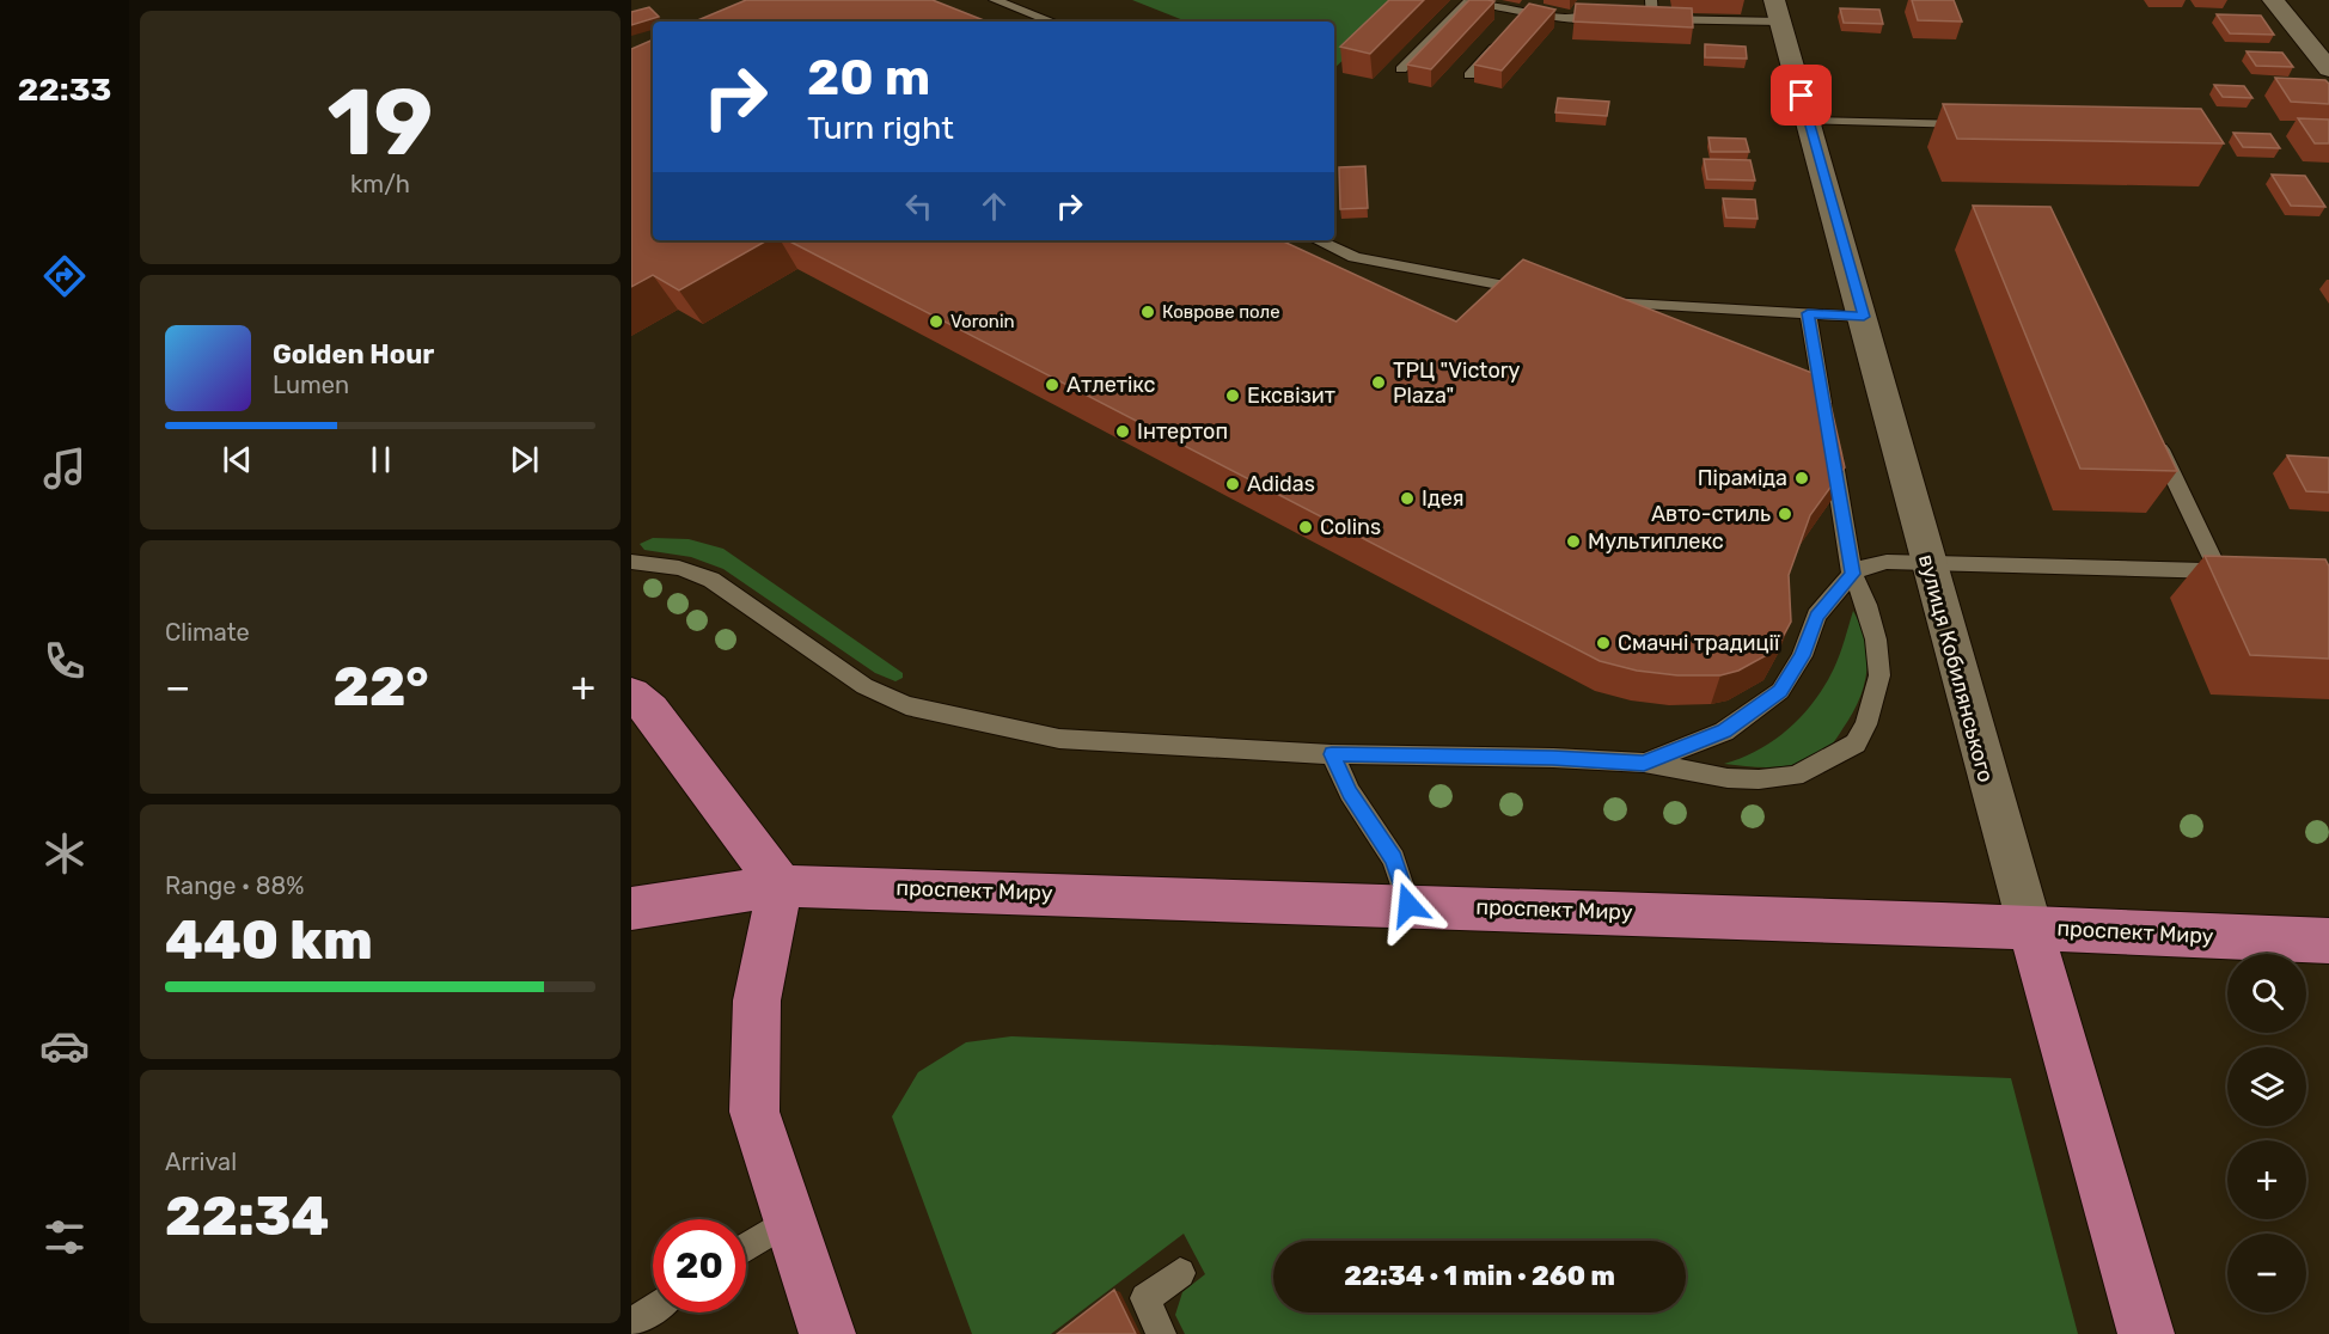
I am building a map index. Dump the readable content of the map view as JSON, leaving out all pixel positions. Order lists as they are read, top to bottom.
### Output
{
  "streets": {
    "main road": ["вулиця Кобилянського", "проспект Миру"]
  },
  "crossings": [
    ["вулиця Кобилянського", "проспект Миру"]
  ],
  "places": [
    "Коврове поле",
    "Voronin",
    "ТРЦ \"Victory Plaza\"",
    "Атлетікс",
    "Ексвізит",
    "Інтертоп",
    "Піраміда",
    "Adidas",
    "Ідея",
    "Авто-стиль",
    "Colins",
    "Мультиплекс",
    "Смачні традиції"
  ],
  "page": {
    "tabs": "22:33",
    "tile": [
      ["19", "km/h"],
      "Climate",
      ["Range · 88%", "440 km"],
      ["Arrival", "22:34"]
    ],
    "turn": ["20 m", "Turn right"],
    "song": ["Golden Hour", "Lumen"],
    "heat": ["−", "22°", "+"],
    "map_buttons": ["+", "−"],
    "limit": "20",
    "trip": "22:34 · 1 min · 260 m"
  }
}
